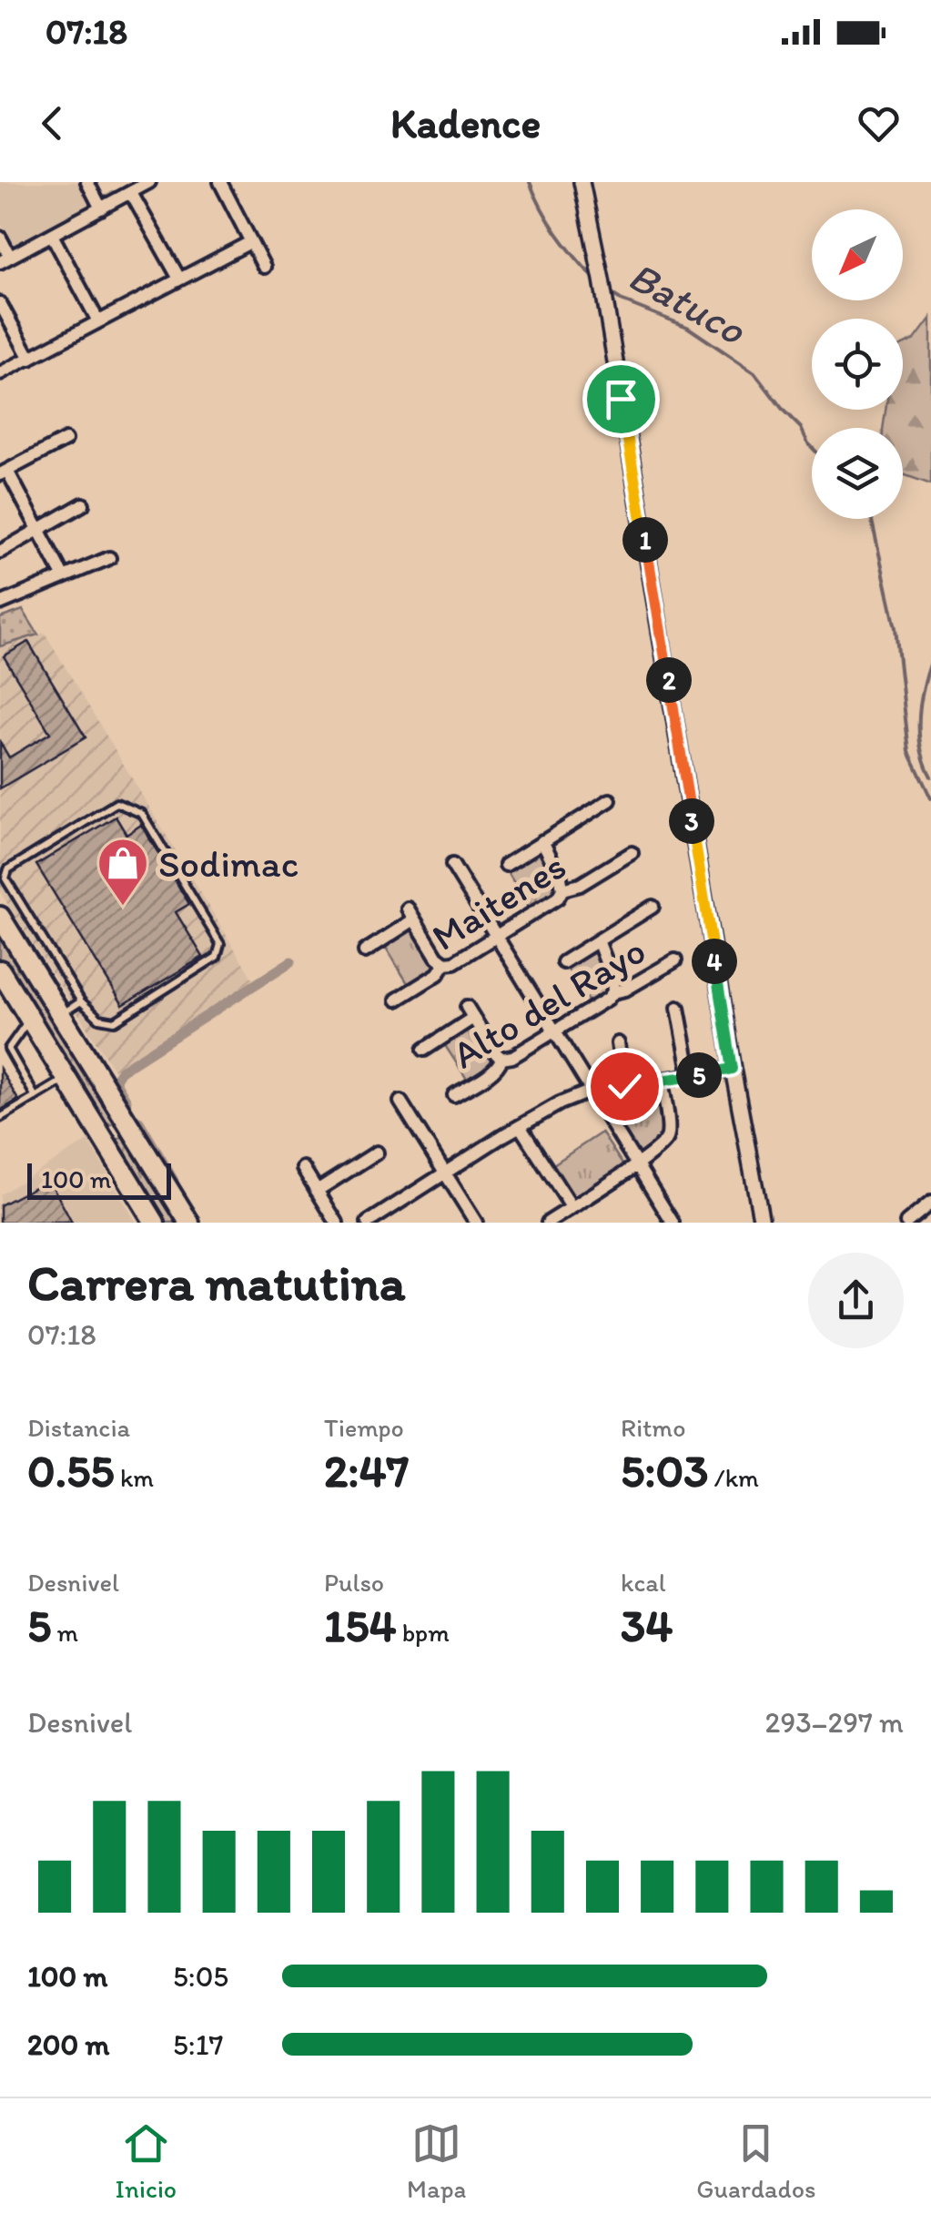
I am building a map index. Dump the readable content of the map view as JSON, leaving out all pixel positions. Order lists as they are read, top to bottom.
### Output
{
  "streets": {
    "street": ["Maitenes", "Alto del Rayo"]
  },
  "water": ["Batuco"],
  "places": {
    "shop": ["Sodimac"]
  },
  "scale_bar": "100 m",
  "north": "bottom left",
  "page": {
    "status": "07:18",
    "header": "Kadence",
    "pins": [
      "1",
      "2",
      "3",
      "4",
      "5"
    ],
    "scale": "100 m",
    "heading": ["Carrera matutina", "07:18"],
    "stats": [
      ["Distancia", "0.55 km"],
      ["Tiempo", "2:47"],
      ["Ritmo", "5:03 /km"],
      ["Desnivel", "5 m"],
      ["Pulso", "154 bpm"],
      ["kcal", "34"]
    ],
    "chart": ["Desnivel", "293–297 m"],
    "list": [
      {
        "name": "100 m",
        "note": "5:05"
      },
      {
        "name": "200 m",
        "note": "5:17"
      }
    ],
    "tabs": ["Inicio", "Mapa", "Guardados"]
  }
}
